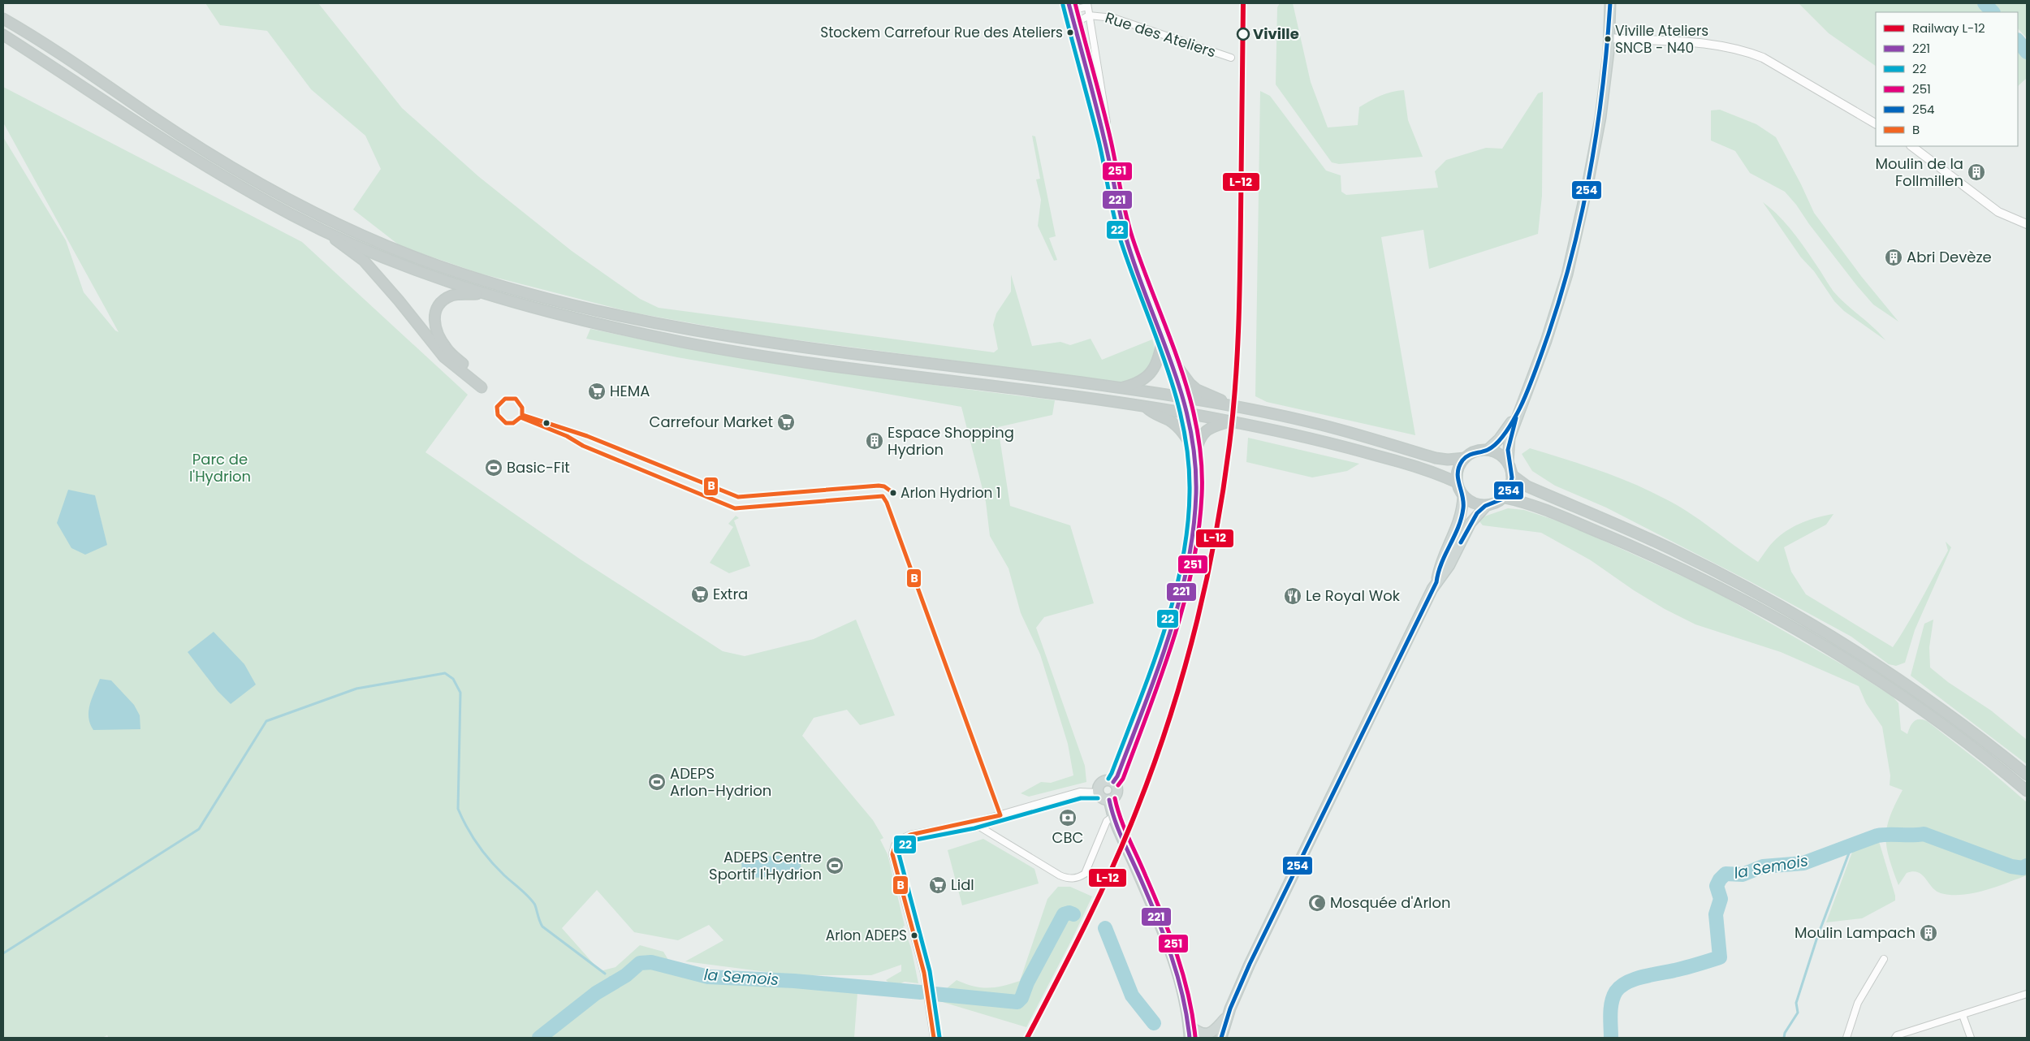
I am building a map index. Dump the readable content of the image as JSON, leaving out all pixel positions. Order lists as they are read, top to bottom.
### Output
{
  "streets": {
    "street": ["Rue des Ateliers"]
  },
  "water": ["la Semois"],
  "parks": ["Parc de l'Hydrion"],
  "places": {
    "other": [
      "Stockem Carrefour Rue des Ateliers",
      "Viville",
      "Viville Ateliers SNCB - N40",
      "Arlon Hydrion 1",
      "Arlon ADEPS"
    ],
    "building": [
      "Moulin de la Follmillen",
      "Abri Devèze",
      "Espace Shopping Hydrion",
      "Moulin Lampach"
    ],
    "supermarket": [
      "HEMA",
      "Carrefour Market",
      "Extra",
      "Lidl"
    ],
    "sports": ["Basic-Fit", "ADEPS Arlon-Hydrion", "ADEPS Centre Sportif l'Hydrion"],
    "restaurant": ["Le Royal Wok"],
    "bank": ["CBC"],
    "mosque": ["Mosquée d'Arlon"]
  },
  "lines": [
    "rail line L-12",
    "transit line 221",
    "transit line 251",
    "transit line 254",
    "transit line 22",
    "transit line B"
  ],
  "legend": [
    "Railway L-12",
    "221",
    "22",
    "251",
    "254",
    "B"
  ]
}
